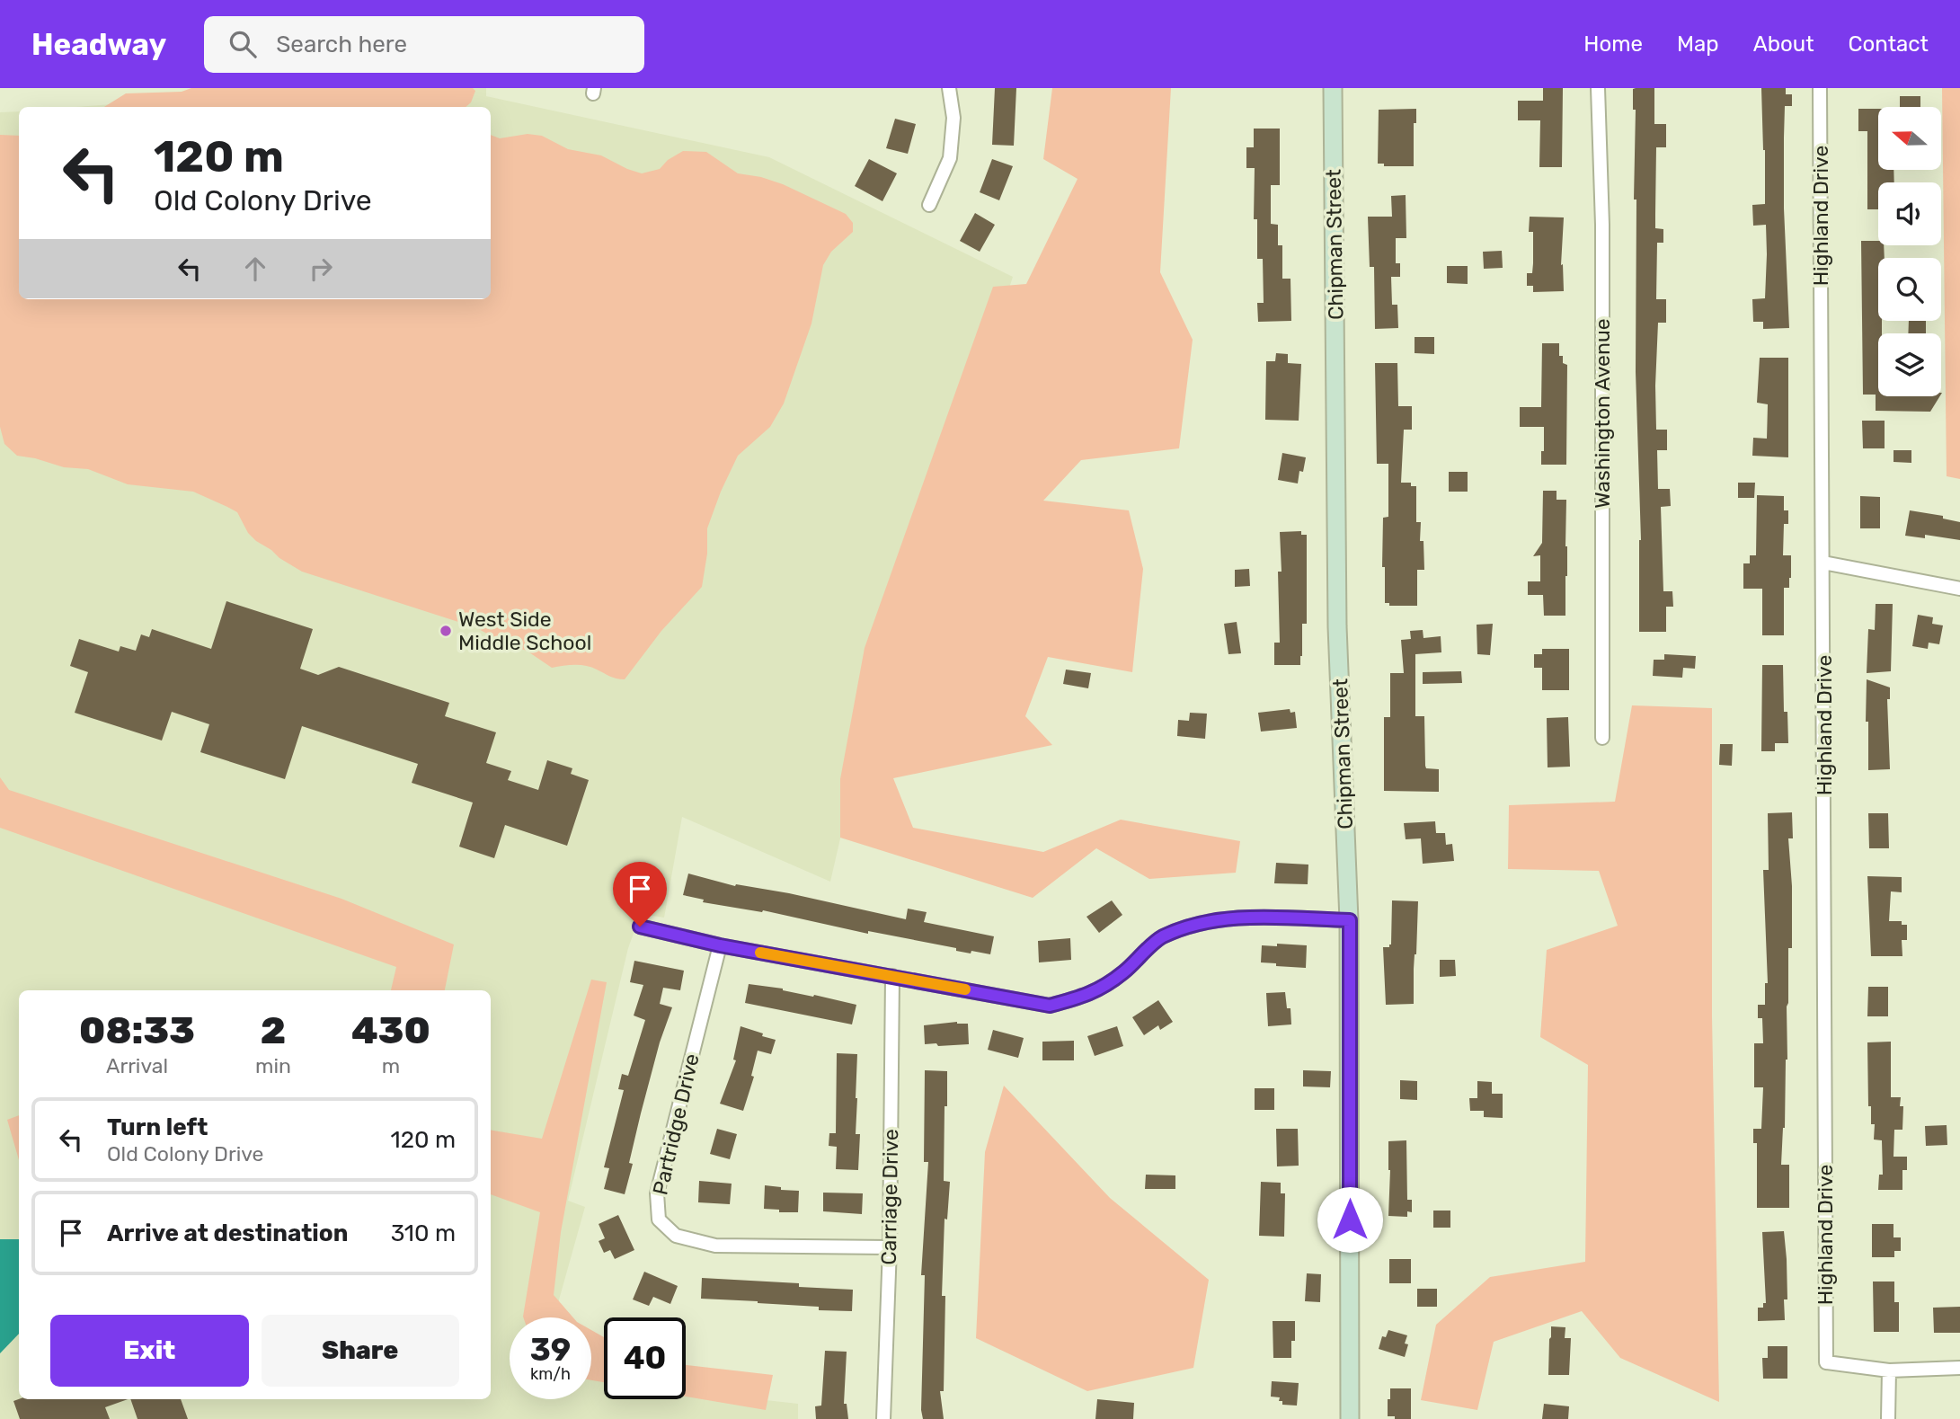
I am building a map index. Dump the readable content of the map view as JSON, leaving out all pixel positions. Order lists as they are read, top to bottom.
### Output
{
  "streets": {
    "street": [
      "Highland Drive",
      "Chipman Street",
      "Washington Avenue",
      "Partridge Drive",
      "Carriage Drive"
    ]
  },
  "crossings": [
    ["Partridge Drive", "Carriage Drive"]
  ],
  "places": ["West Side Middle School"],
  "north": "left",
  "page": {
    "header": "Headway",
    "search": "Search here",
    "nav": [
      "Home",
      "Map",
      "About",
      "Contact"
    ],
    "turn": ["120 m", "Old Colony Drive"],
    "eta": [
      "08:33",
      "Arrival",
      "2",
      "min",
      "430",
      "m"
    ],
    "list": [
      {
        "name": "Turn left",
        "note": "Old Colony Drive",
        "value": "120 m"
      },
      {
        "name": "Arrive at destination",
        "value": "310 m"
      }
    ],
    "buttons": ["Exit", "Share"],
    "speed": "39 km/h",
    "limit": "40"
  }
}
